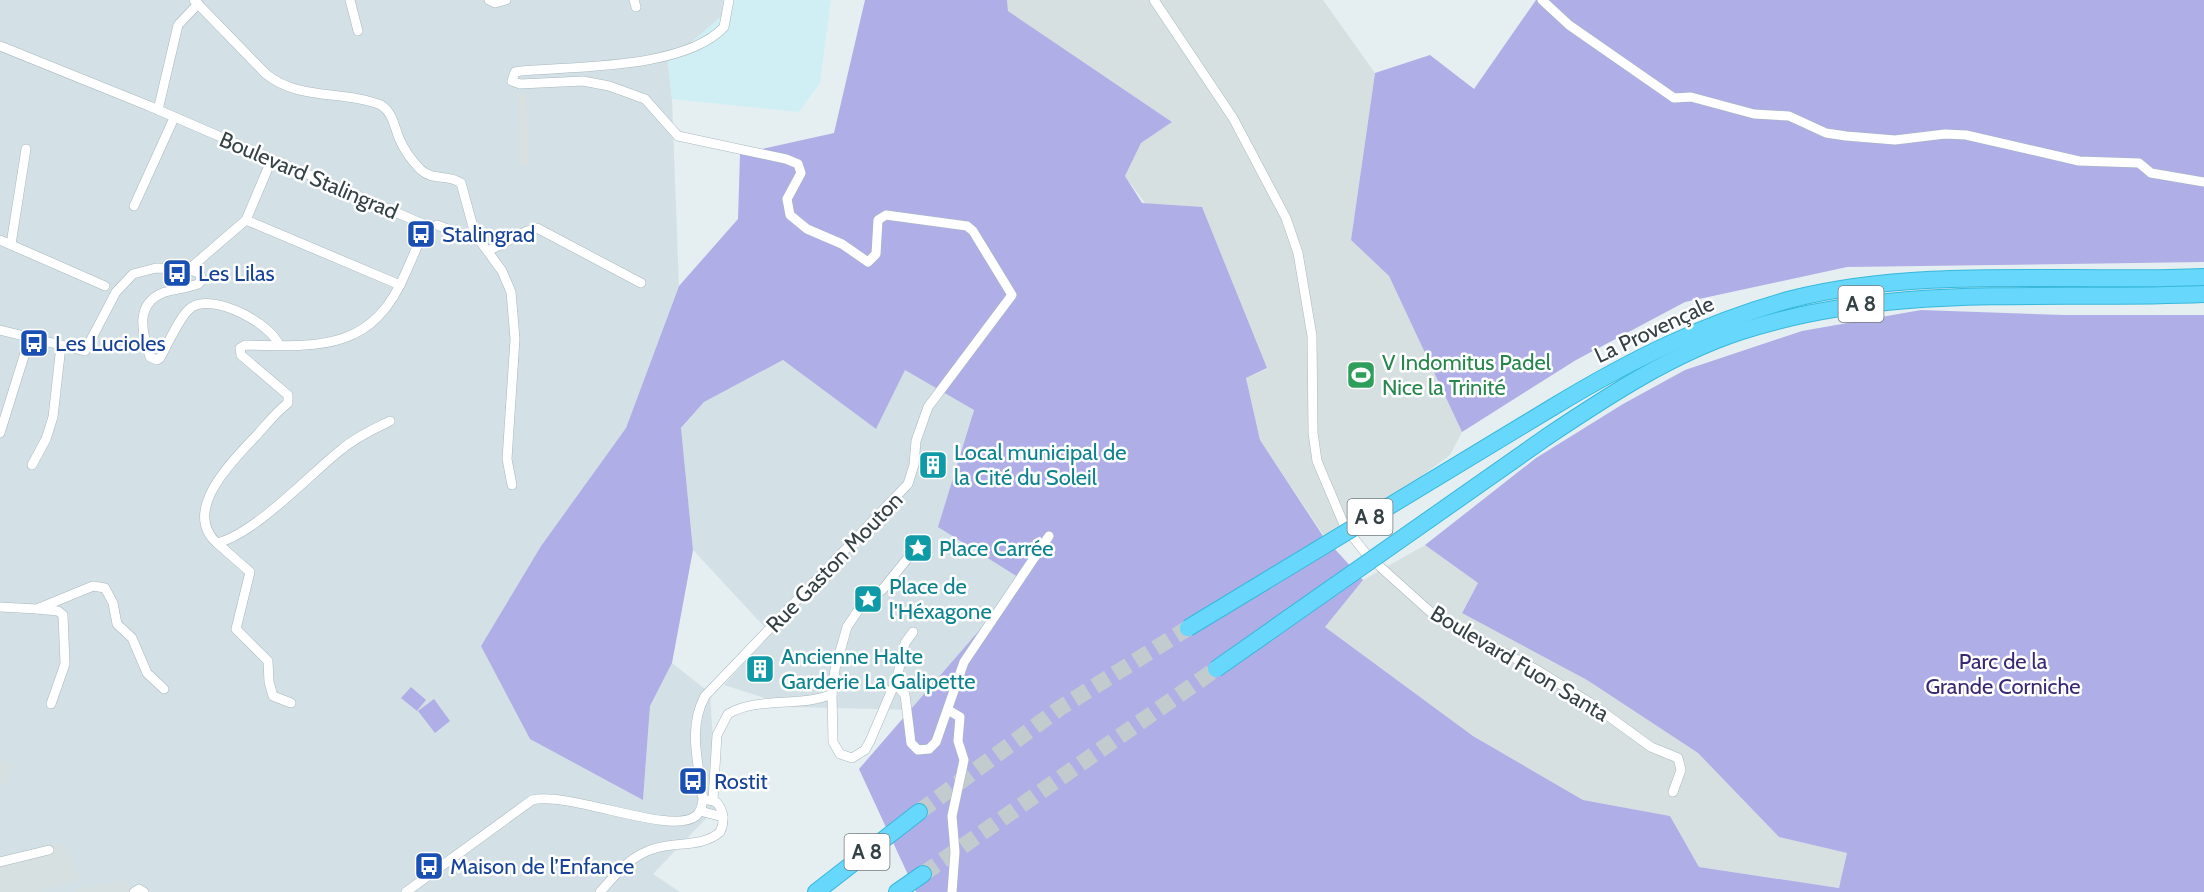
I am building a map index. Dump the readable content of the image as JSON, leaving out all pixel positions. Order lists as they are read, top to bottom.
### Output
{
  "streets": {
    "highway": ["A 8", "La Provençale"],
    "street": ["Boulevard Stalingrad", "Rue Gaston Mouton", "Boulevard Fuon Santa"]
  },
  "parks": ["Parc de la Grande Corniche"],
  "places": {
    "bus stop": [
      "Stalingrad",
      "Les Lilas",
      "Les Lucioles",
      "Rostit",
      "Maison de l’Enfance"
    ],
    "sports": ["V Indomitus Padel Nice la Trinité"],
    "building": ["Local municipal de la Cité du Soleil", "Ancienne Halte Garderie La Galipette"],
    "place": ["Place Carrée", "Place de l'Héxagone"]
  }
}
